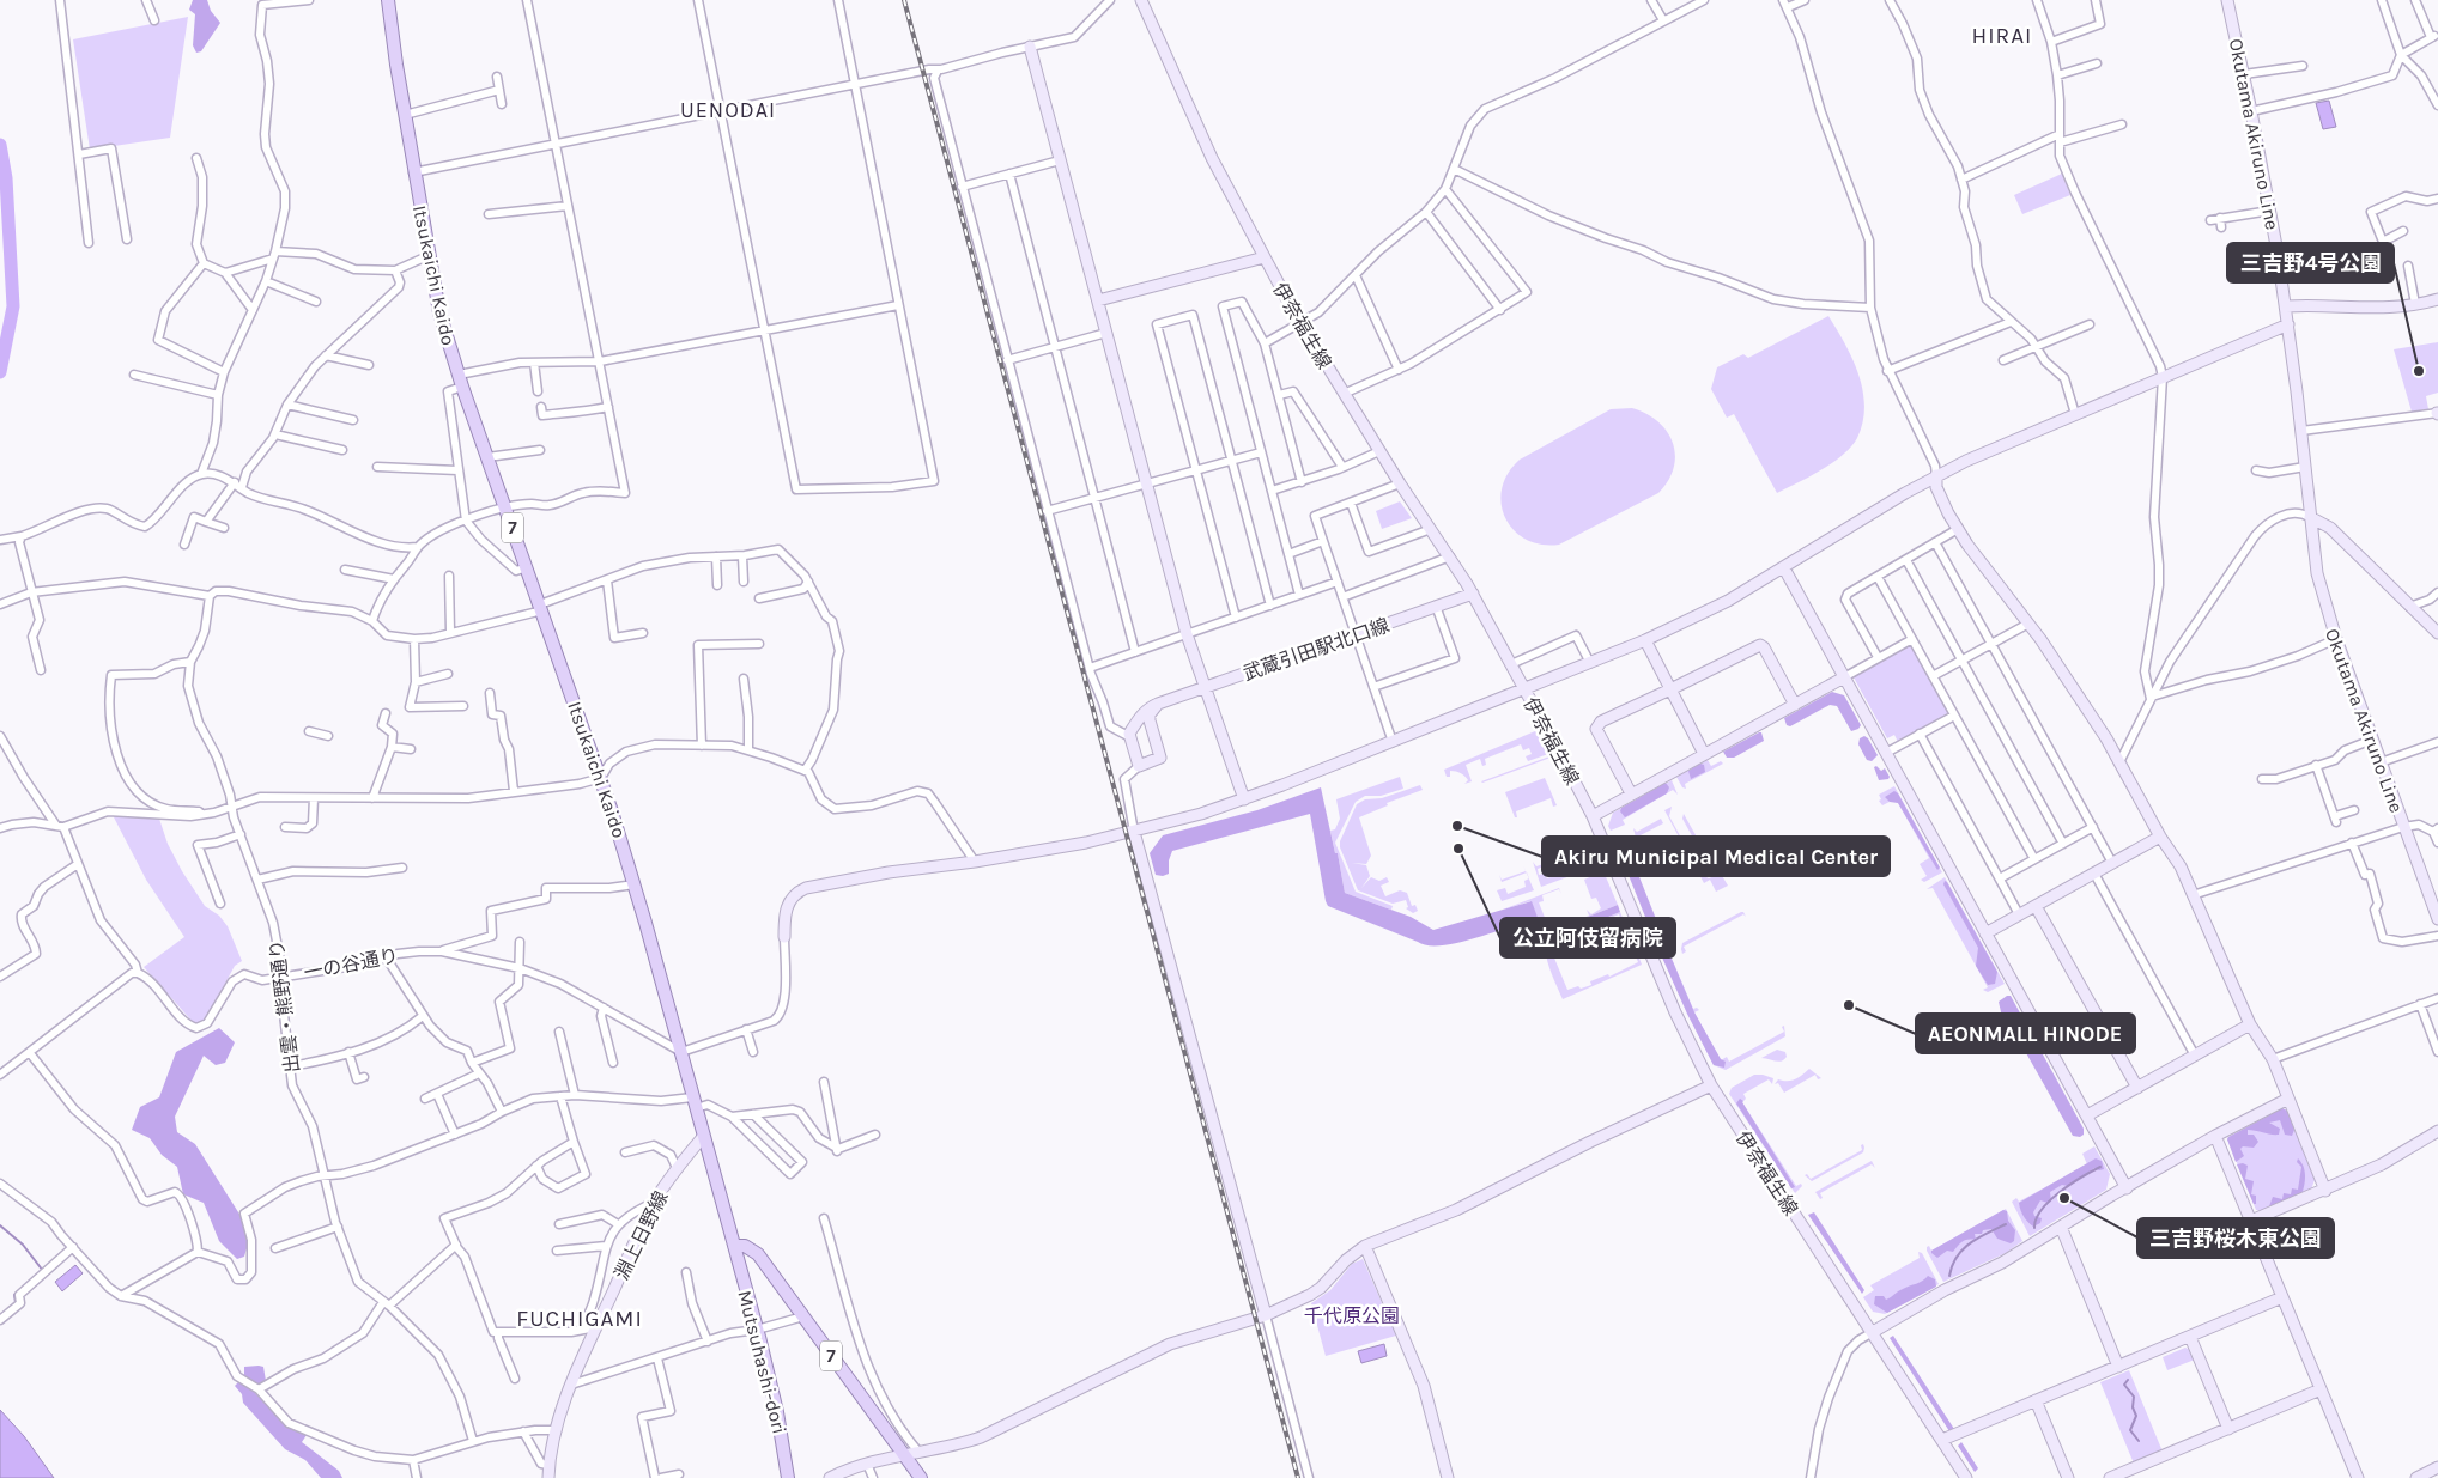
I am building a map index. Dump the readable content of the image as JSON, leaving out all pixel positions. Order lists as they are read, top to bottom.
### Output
{
  "streets": {
    "main road": ["Itsukaichi Kaido", "7", "Mutsuhashi-dori"],
    "street": [
      "Okutama Akiruno Line",
      "伊奈福生線",
      "武蔵引田駅北口線",
      "一の谷通り",
      "出雲・熊野通り",
      "淵上日野線"
    ]
  },
  "crossings": [
    ["Itsukaichi Kaido", "7"],
    ["Itsukaichi Kaido", "一の谷通り"],
    ["Itsukaichi Kaido", "淵上日野線"],
    ["Itsukaichi Kaido", "Mutsuhashi-dori"],
    ["伊奈福生線", "武蔵引田駅北口線"],
    ["7", "Mutsuhashi-dori"],
    ["一の谷通り", "出雲・熊野通り"]
  ],
  "districts": ["HIRAI", "UENODAI", "FUCHIGAMI"],
  "parks": ["千代原公園"],
  "places": [
    "三吉野4号公園",
    "Akiru Municipal Medical Center",
    "公立阿伎留病院",
    "AEONMALL HINODE",
    "三吉野桜木東公園"
  ]
}
